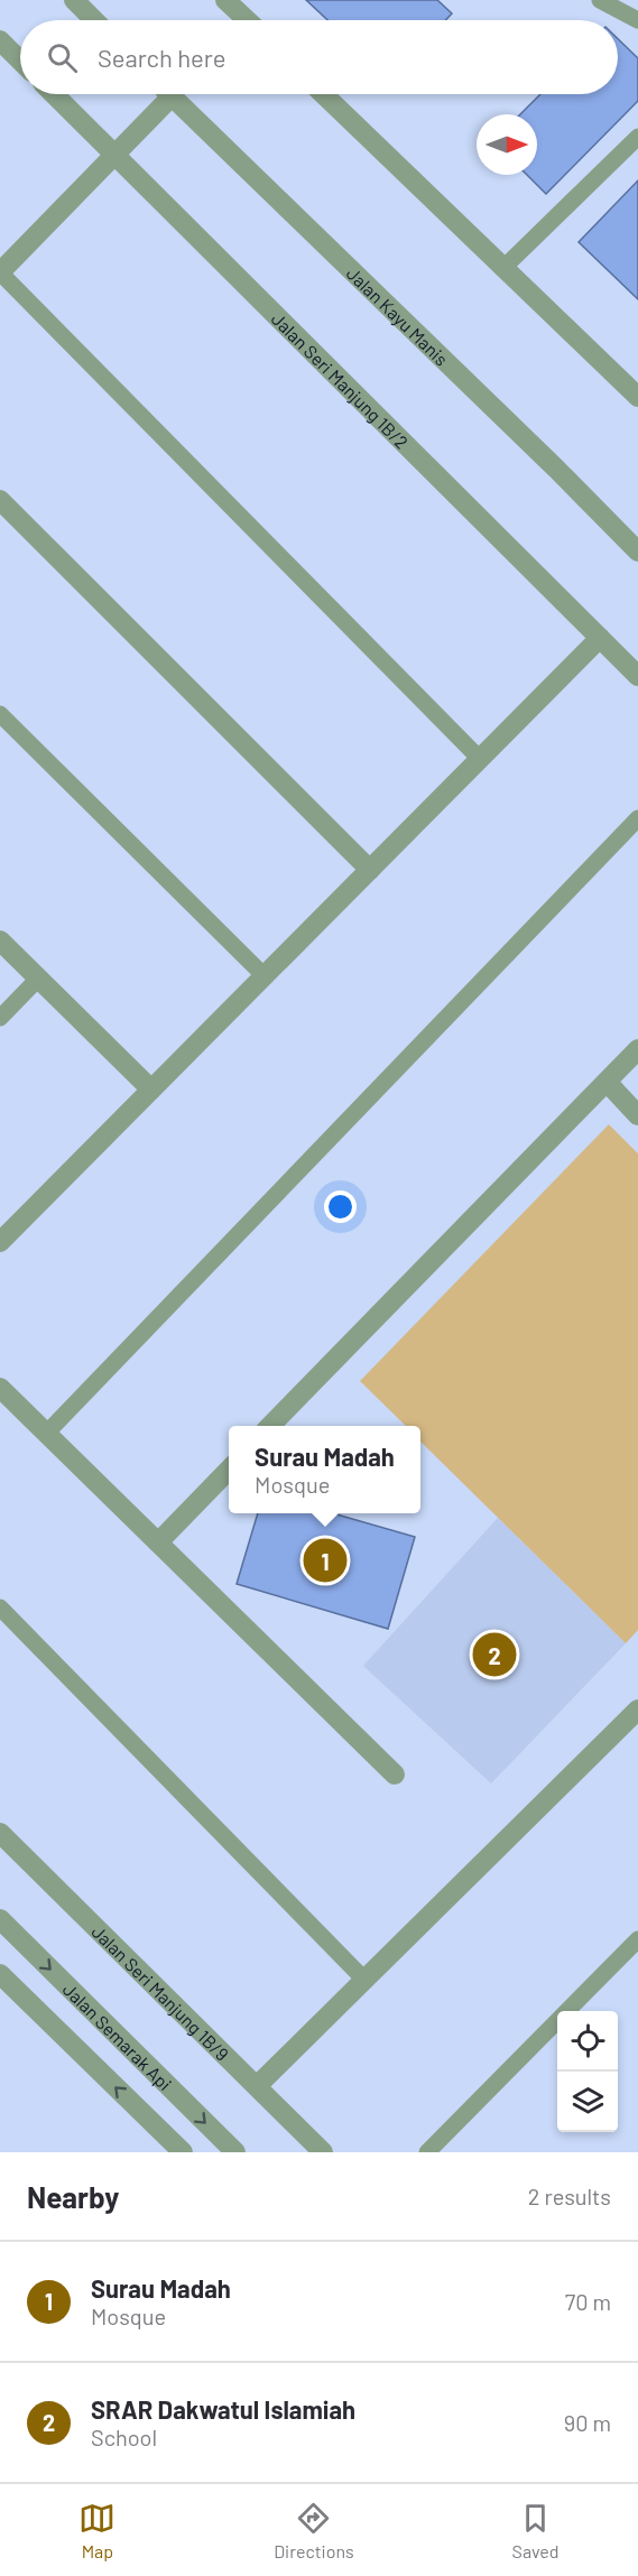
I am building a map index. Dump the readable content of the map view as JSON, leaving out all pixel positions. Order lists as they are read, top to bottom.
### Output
{
  "streets": {
    "street": [
      "Jalan Kayu Manis",
      "Jalan Seri Manjung 1B/2",
      "Jalan Seri Manjung 1B/9",
      "Jalan Semarak Api"
    ]
  },
  "north": "right",
  "page": {
    "search": "Search here",
    "popup": ["Surau Madah", "Mosque"],
    "pins": ["1", "2"],
    "heading": ["Nearby", "2 results"],
    "list": [
      {
        "mark": "1",
        "name": "Surau Madah",
        "note": "Mosque",
        "value": "70 m"
      },
      {
        "mark": "2",
        "name": "SRAR Dakwatul Islamiah",
        "note": "School",
        "value": "90 m"
      }
    ],
    "nav": ["Map", "Directions", "Saved"]
  }
}
